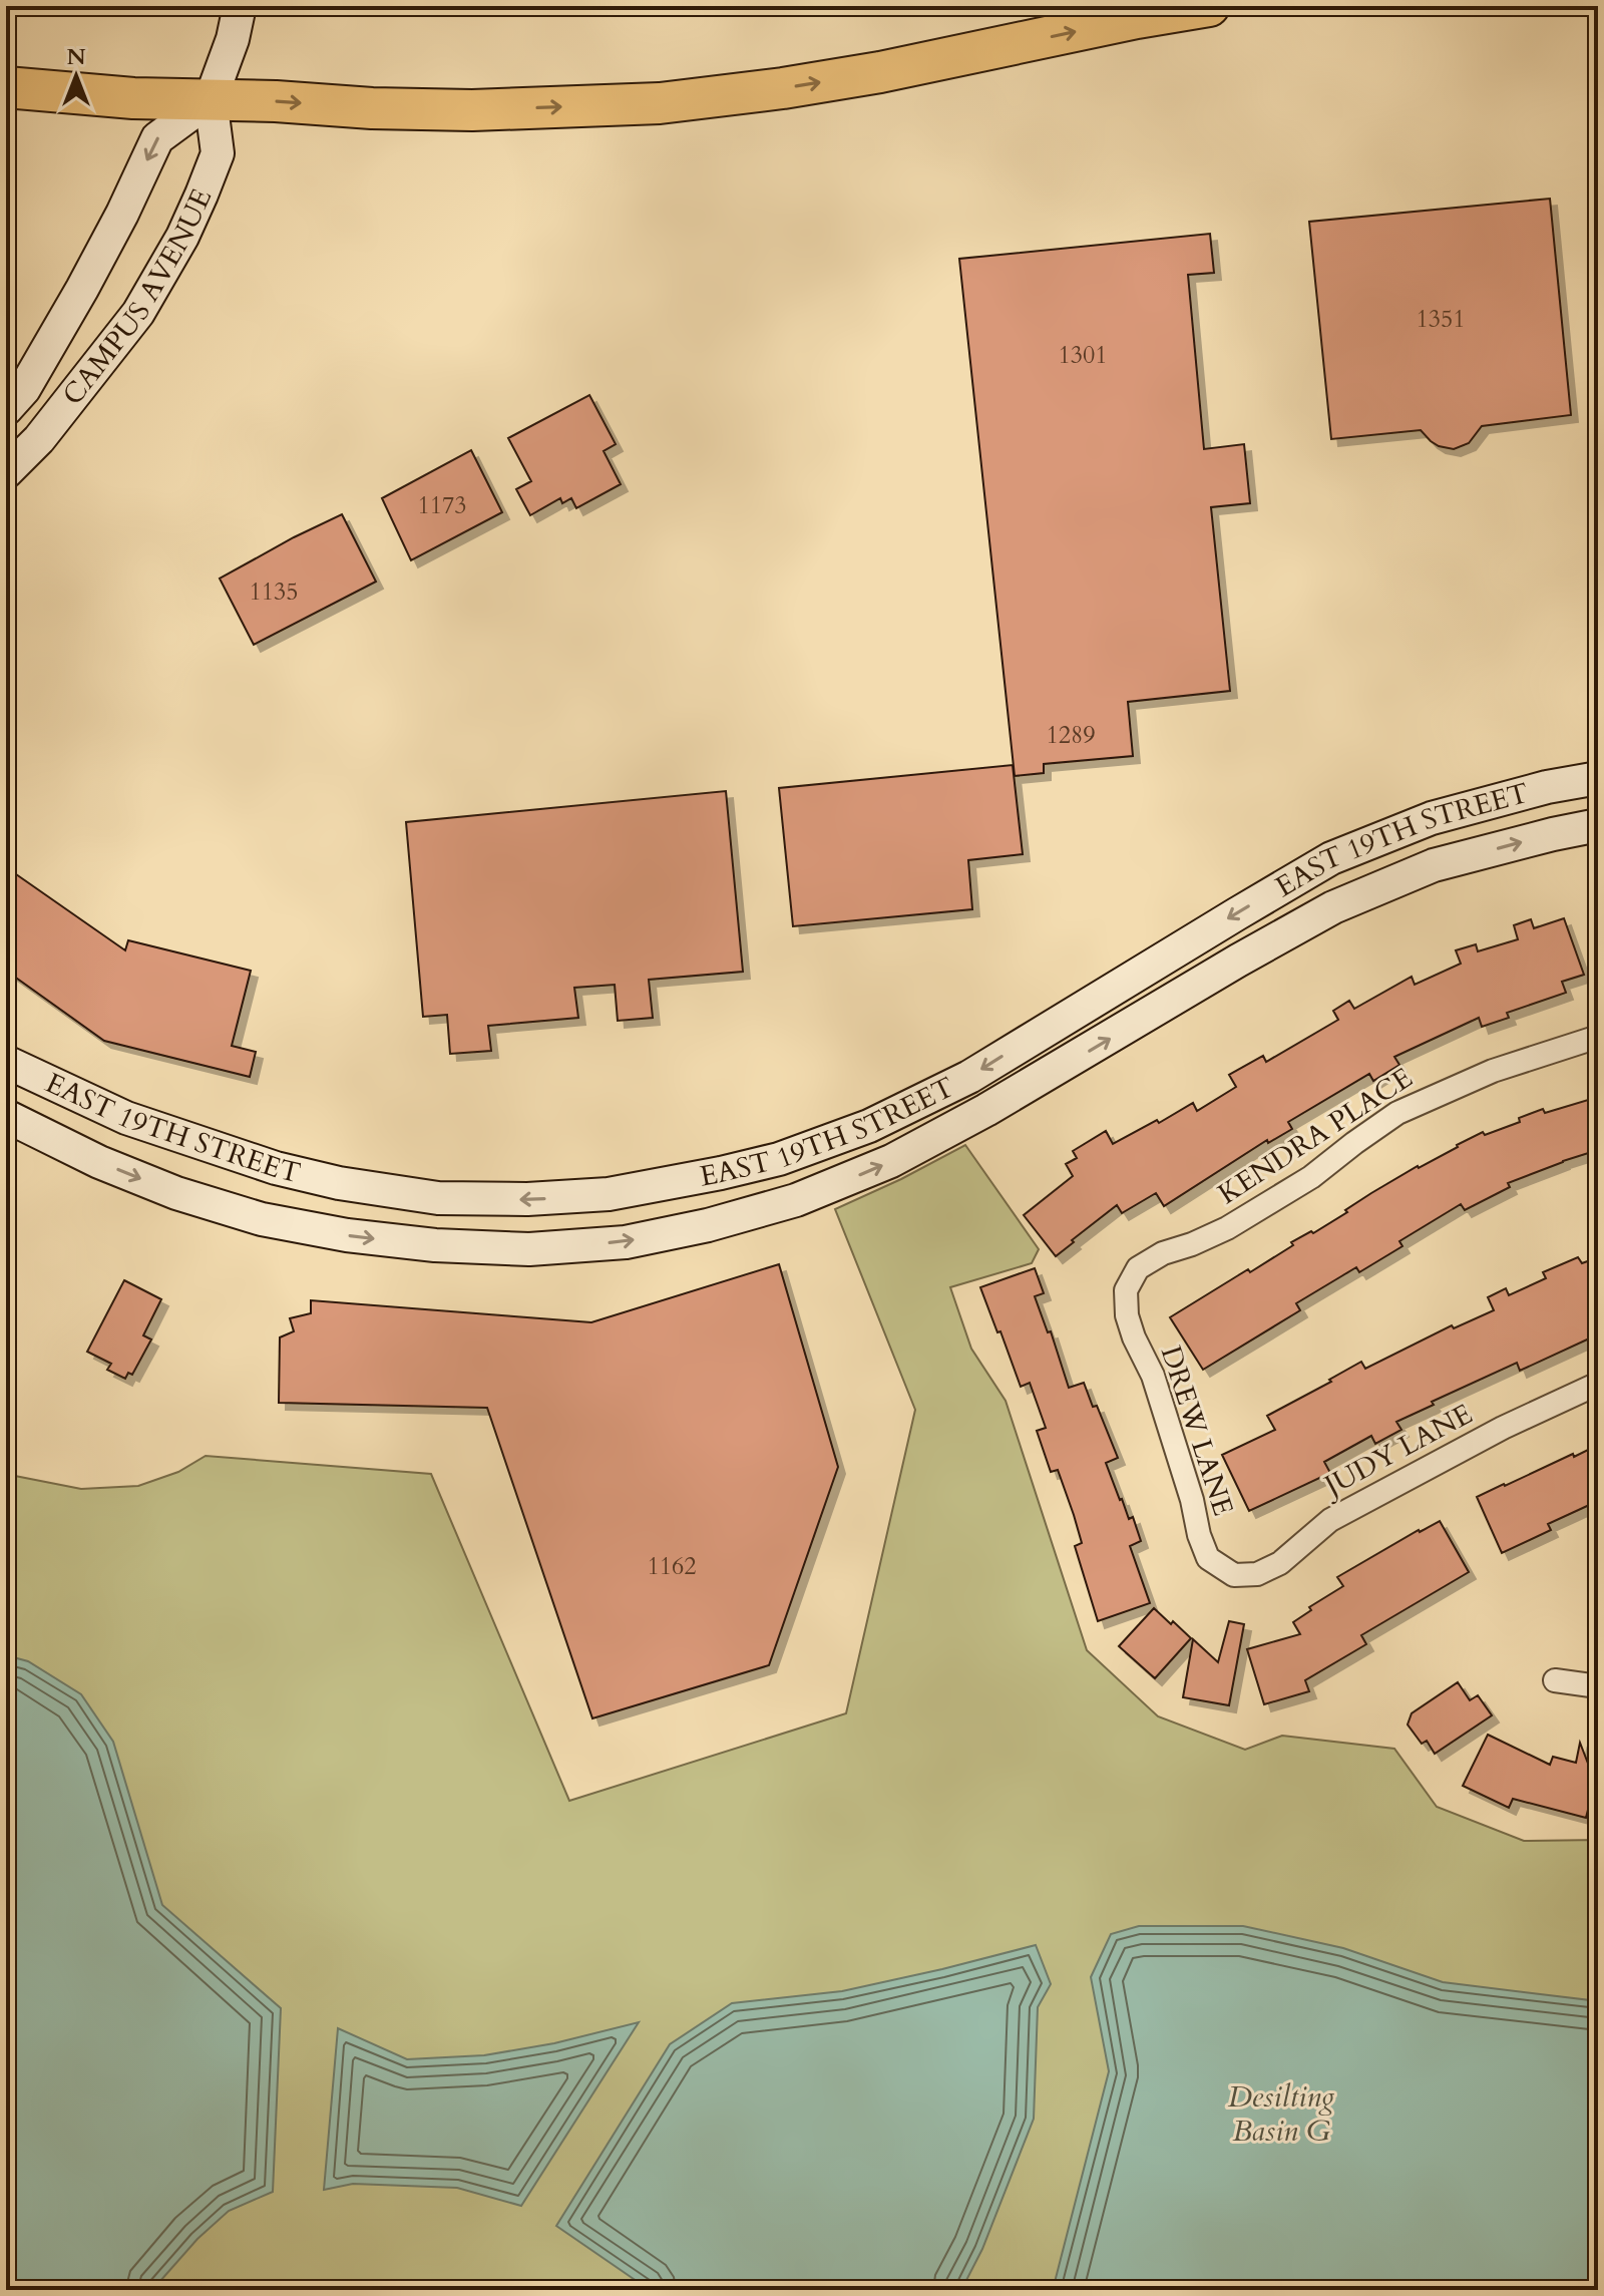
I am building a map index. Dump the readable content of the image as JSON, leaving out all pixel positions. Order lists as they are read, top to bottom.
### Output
{
  "streets": {
    "main road": ["CAMPUS AVENUE", "EAST 19TH STREET"],
    "street": ["KENDRA PLACE", "DREW LANE", "JUDY LANE"]
  },
  "crossings": [
    ["KENDRA PLACE", "DREW LANE"],
    ["DREW LANE", "JUDY LANE"]
  ],
  "water": ["Desilting Basin G"],
  "house_numbers": [
    "1351",
    "1301",
    "1173",
    "1135",
    "1289",
    "1162"
  ],
  "north": "top"
}
